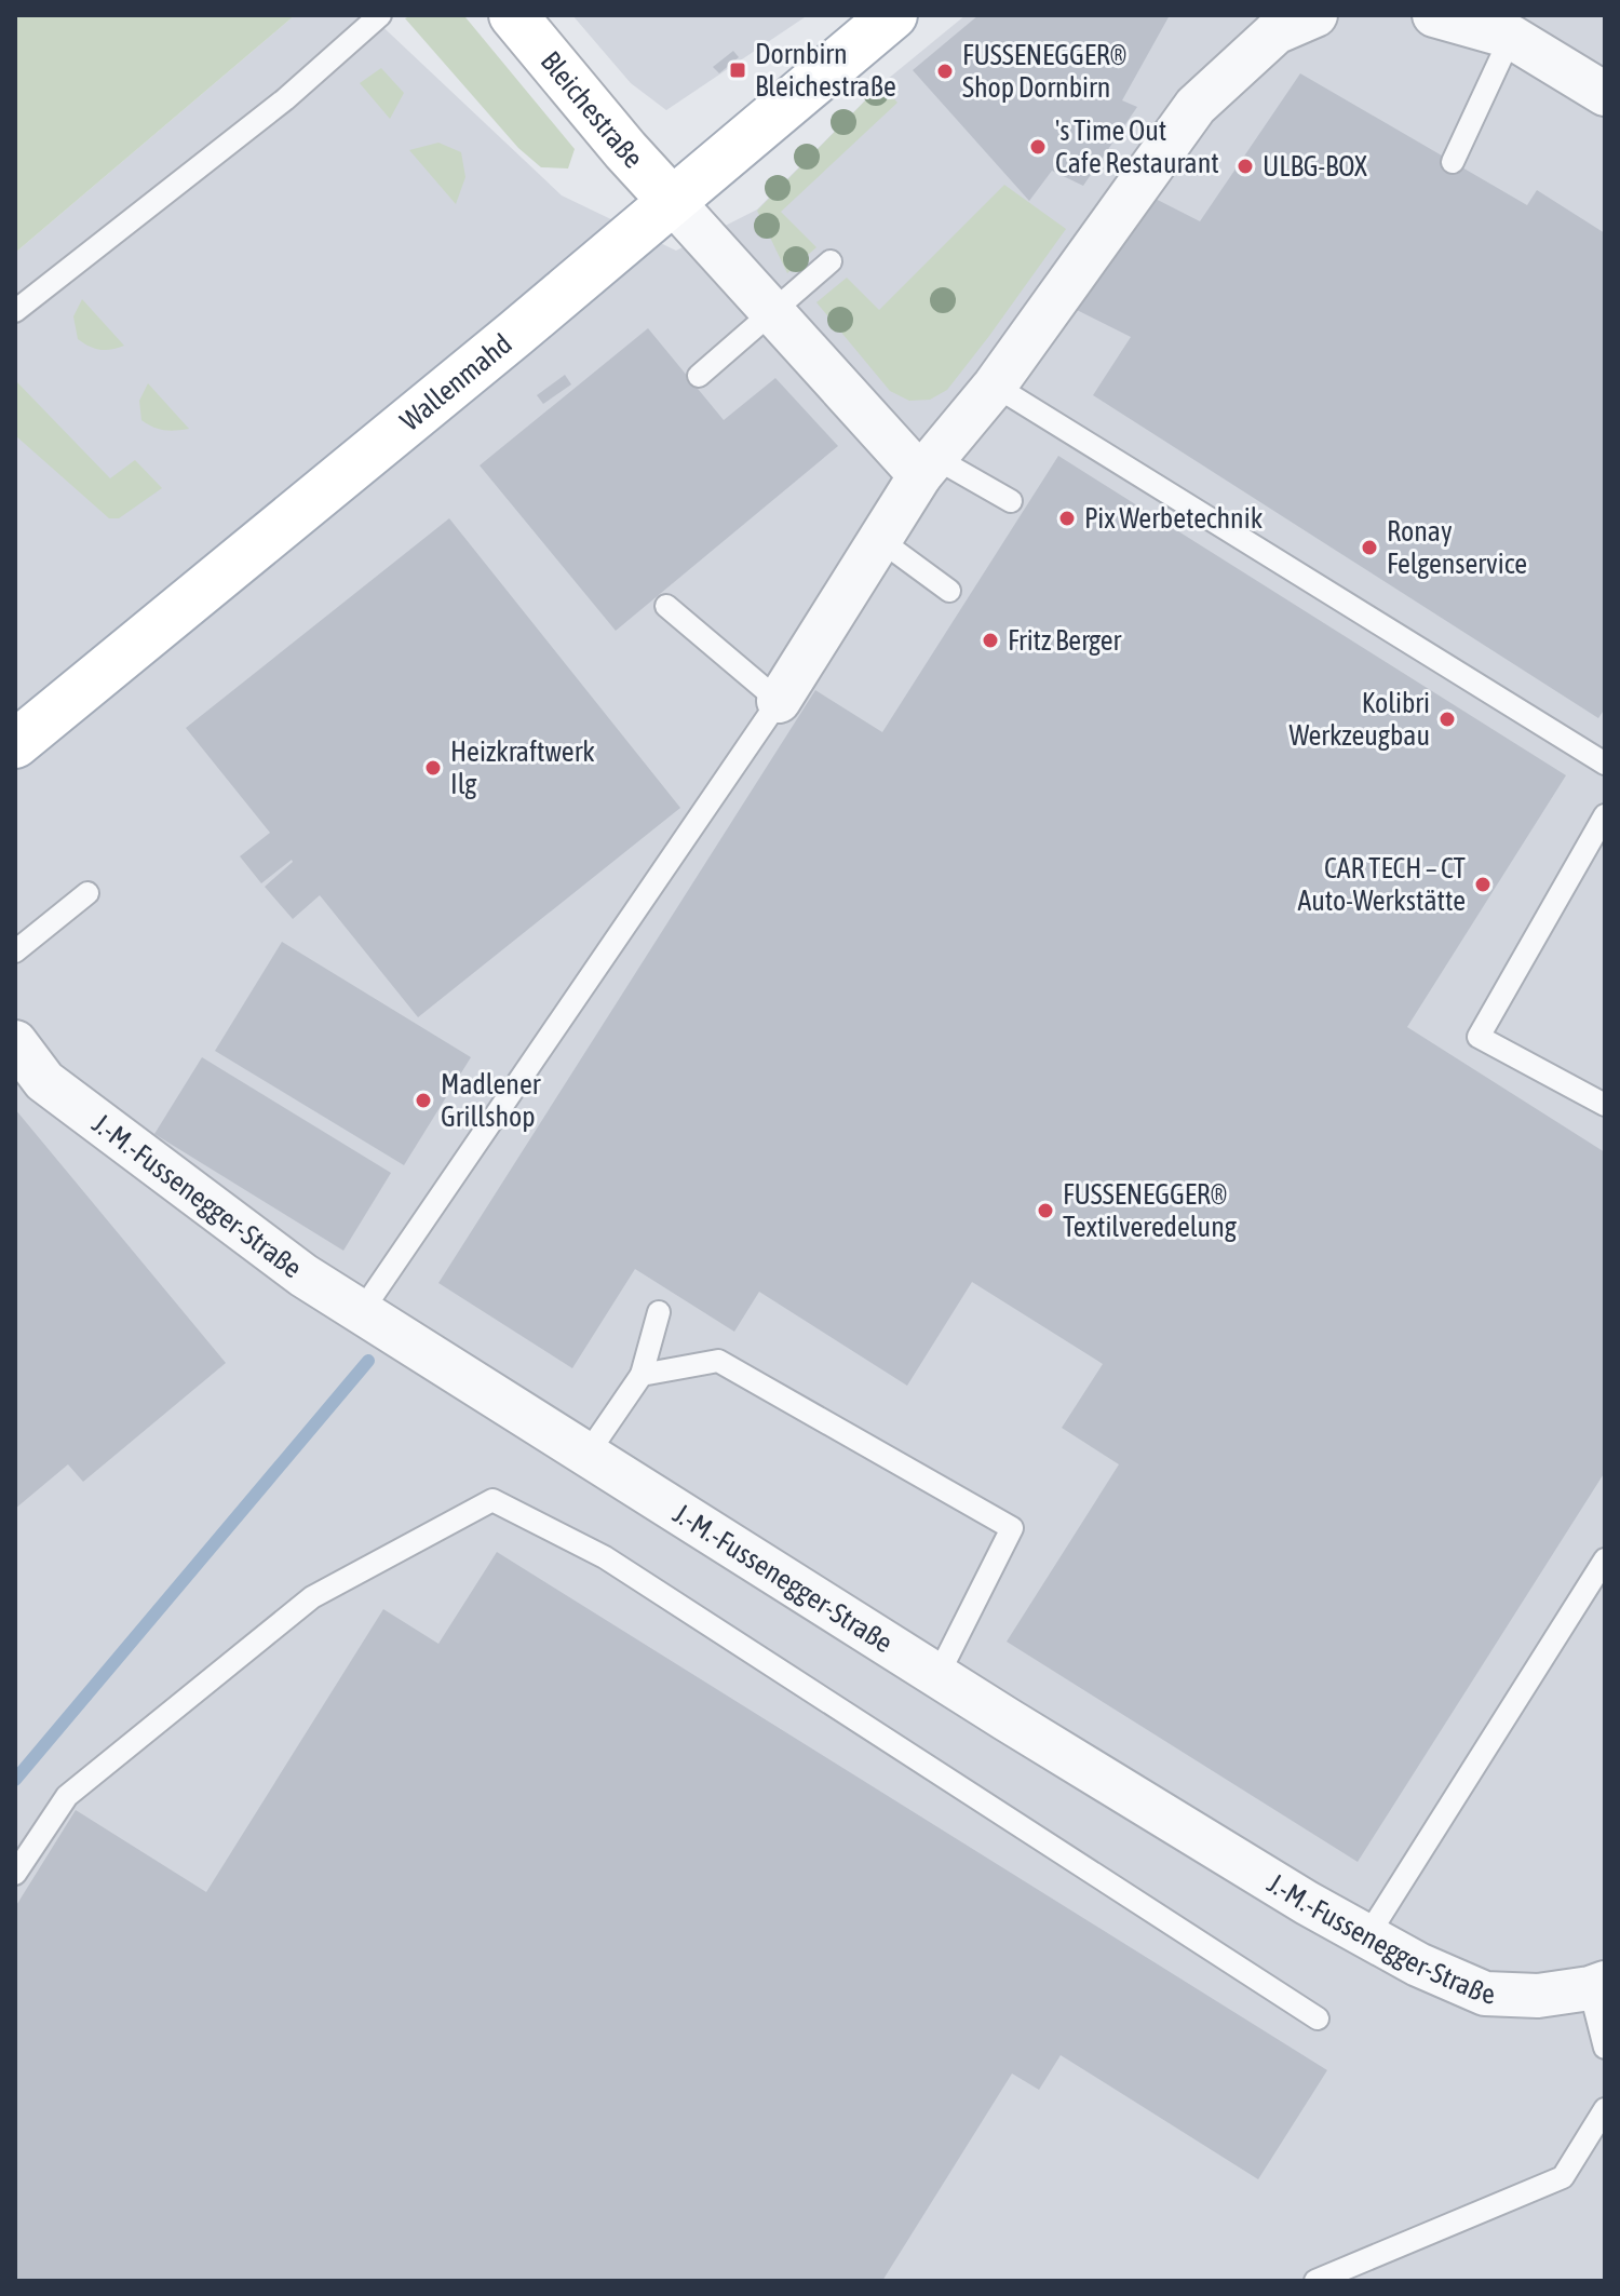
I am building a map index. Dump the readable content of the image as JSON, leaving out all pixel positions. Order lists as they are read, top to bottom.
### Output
{
  "streets": {
    "main road": ["Bleichestraße", "Wallenmahd"],
    "street": ["J.-M.-Fussenegger-Straße"]
  },
  "crossings": [
    ["Bleichestraße", "Wallenmahd"]
  ],
  "places": {
    "transit": ["Dornbirn Bleichestraße"],
    "other": [
      "FUSSENEGGER® Shop Dornbirn",
      "'s Time Out Cafe Restaurant",
      "ULBG-BOX",
      "Pix Werbetechnik",
      "Ronay Felgenservice",
      "Fritz Berger",
      "Kolibri Werkzeugbau",
      "Heizkraftwerk Ilg",
      "CAR TECH – CT Auto-Werkstätte",
      "Madlener Grillshop",
      "FUSSENEGGER® Textilveredelung"
    ]
  }
}
